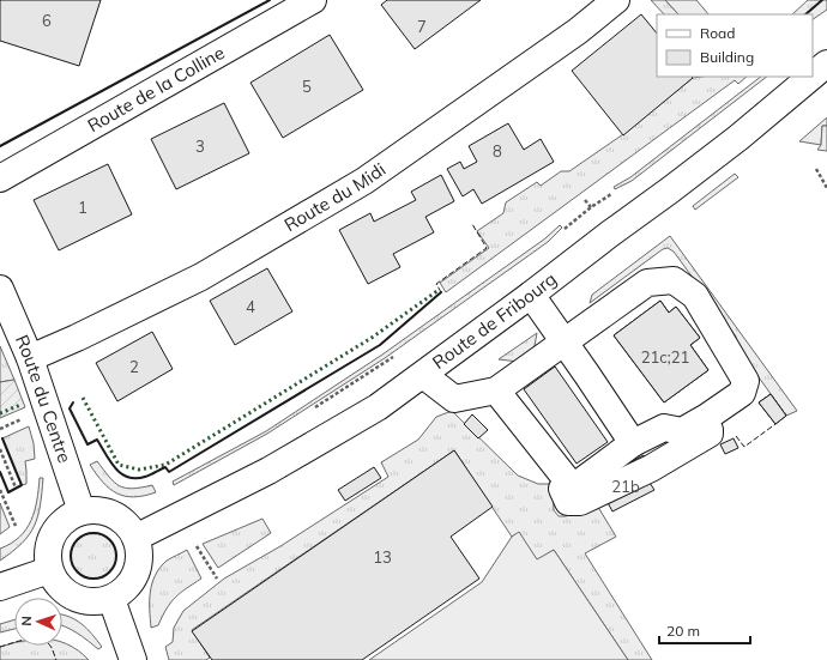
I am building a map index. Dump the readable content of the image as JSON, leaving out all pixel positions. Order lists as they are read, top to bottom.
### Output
{
  "streets": {
    "street": [
      "Route de la Colline",
      "Route du Midi",
      "Route de Fribourg",
      "Route du Centre"
    ]
  },
  "crossings": [
    ["Route du Midi", "Route du Centre"],
    ["Route de Fribourg", "Route du Centre"]
  ],
  "house_numbers": [
    "6",
    "7",
    "5",
    "3",
    "8",
    "1",
    "4",
    "21c;21",
    "2",
    "21b",
    "13"
  ],
  "legend": ["Road", "Building"],
  "scale_bar": "20 m",
  "north": "left"
}
